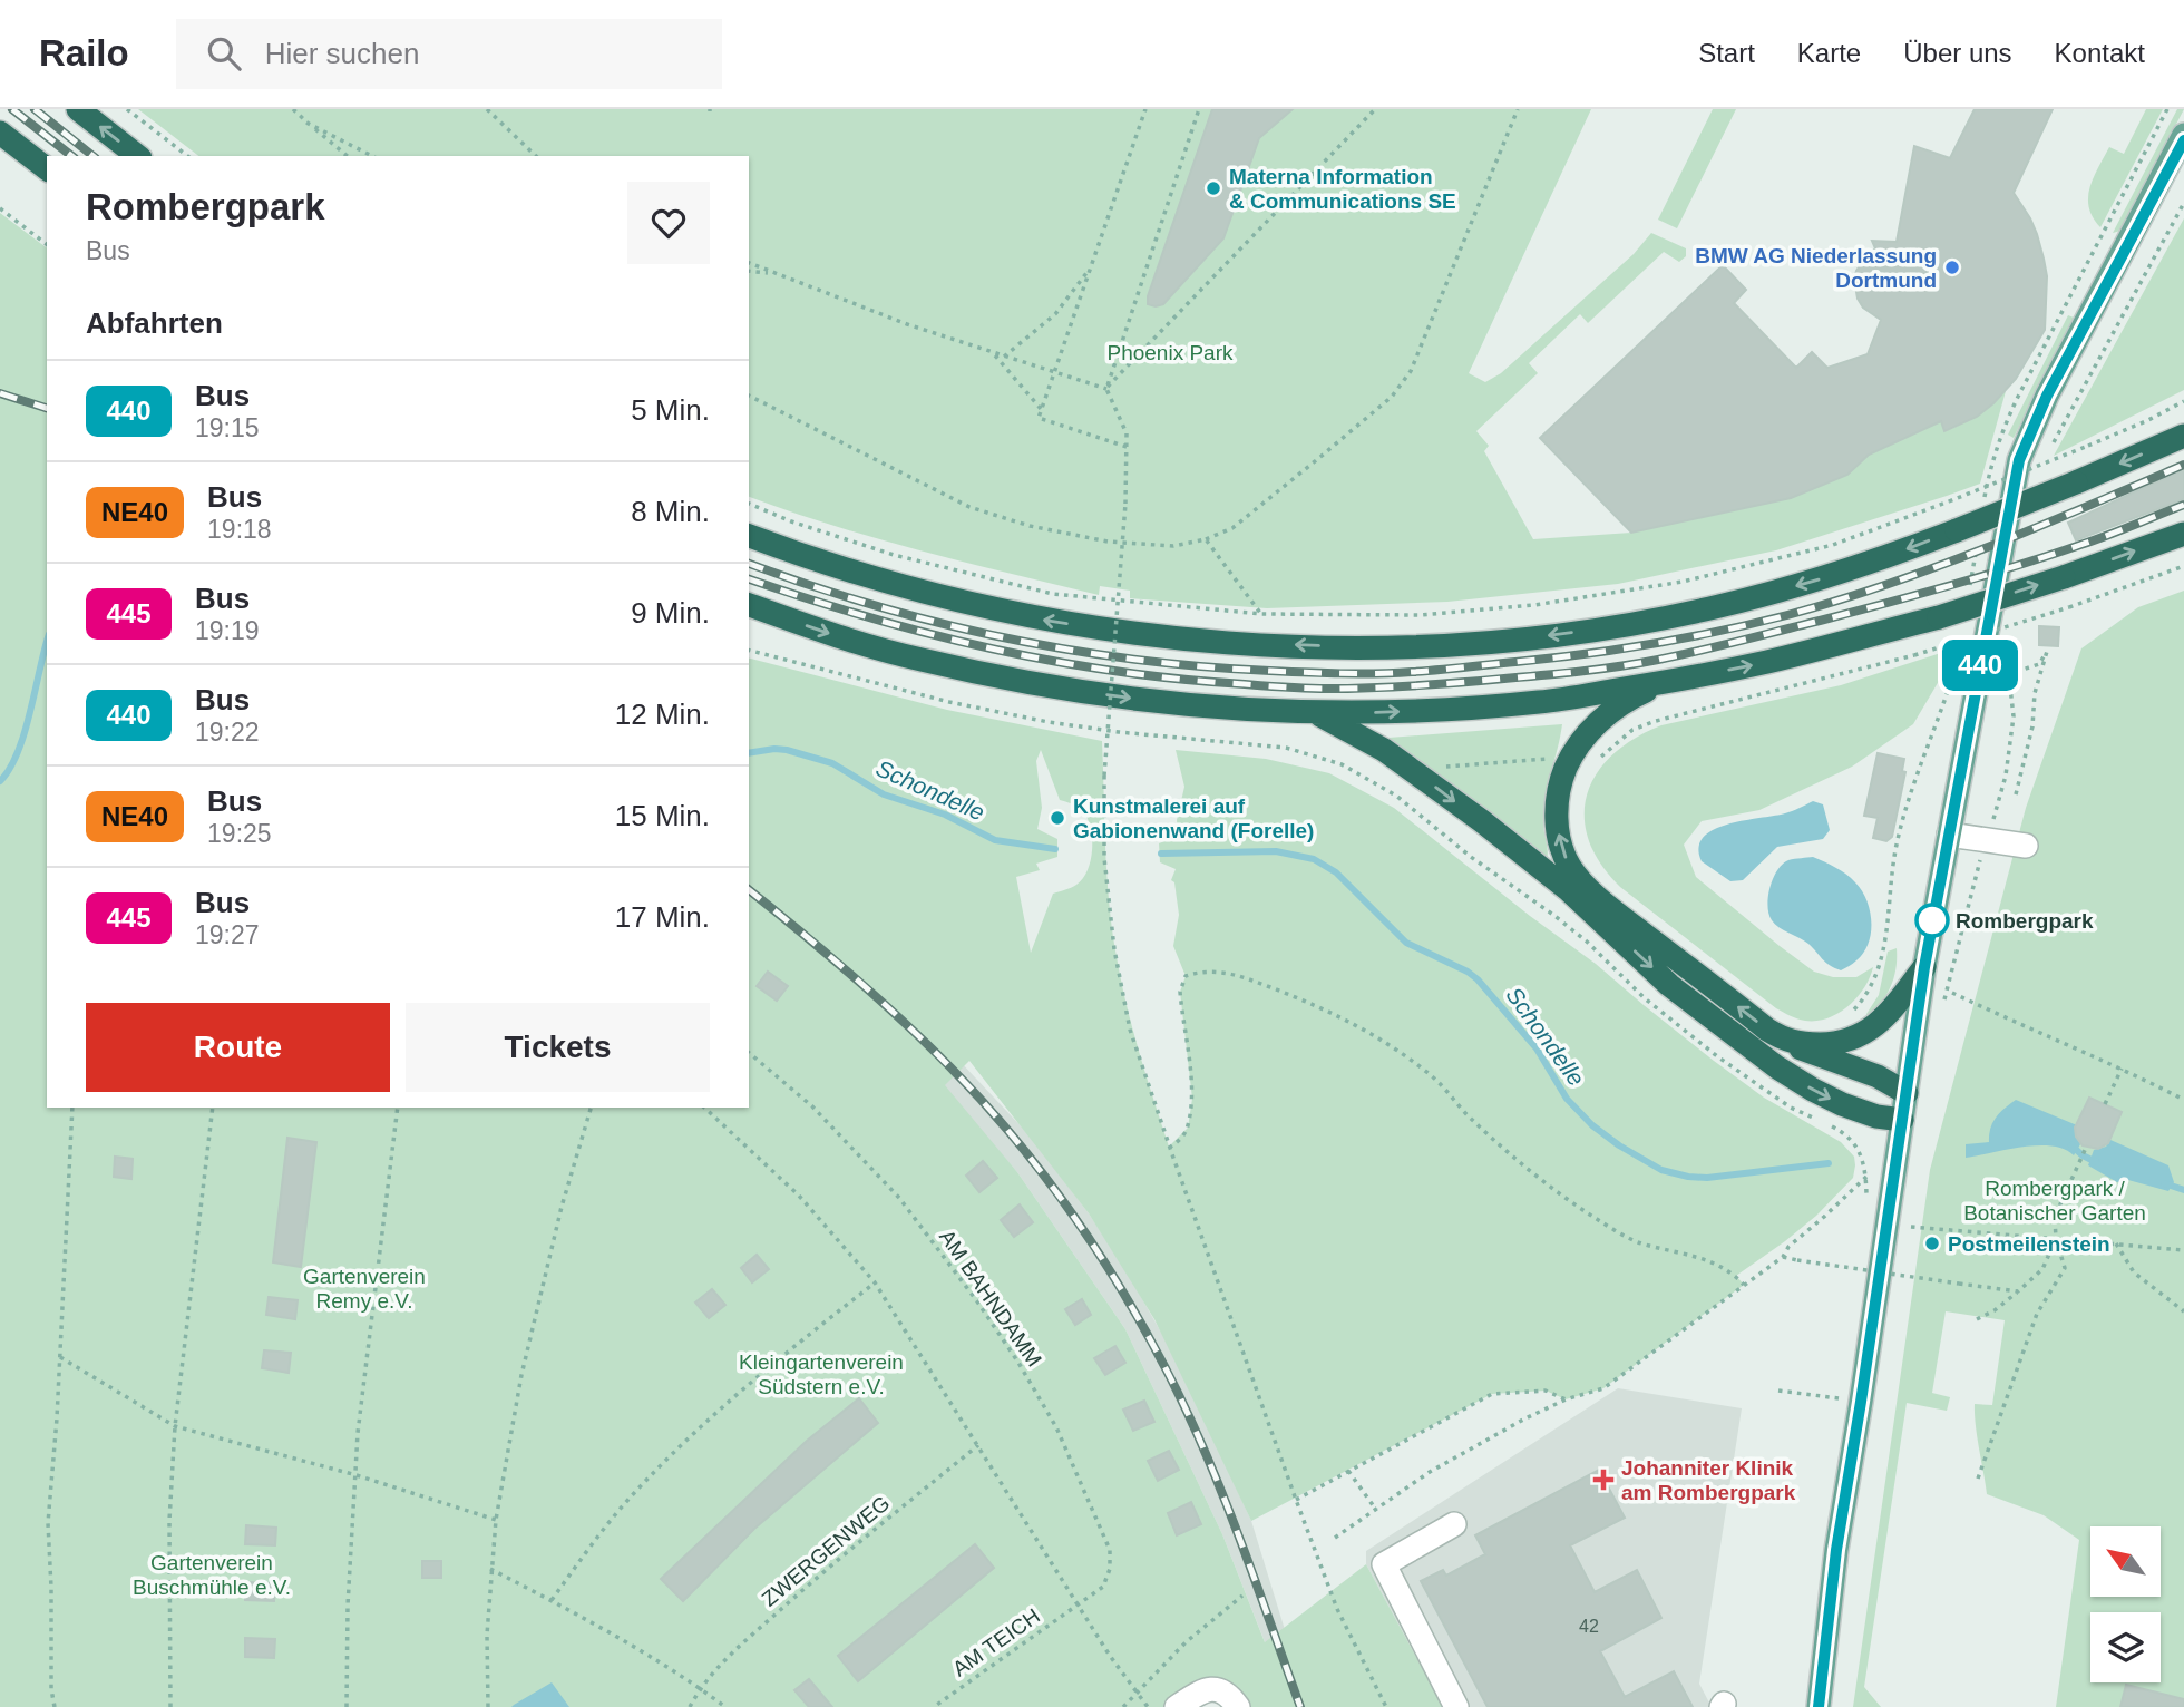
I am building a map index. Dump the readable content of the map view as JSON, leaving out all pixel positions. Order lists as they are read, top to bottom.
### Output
{
  "streets": {
    "path": ["AM BAHNDAMM", "ZWERGENWEG", "AM TEICH"]
  },
  "crossings": [
    ["AM BAHNDAMM", "AM TEICH"]
  ],
  "water": ["Schondelle"],
  "parks": [
    "Phoenix Park",
    "Rombergpark / Botanischer Garten",
    "Gartenverein Remy e.V.",
    "Kleingartenverein Südstern e.V.",
    "Gartenverein Buschmühle e.V."
  ],
  "places": {
    "other": [
      "Materna Information & Communications SE",
      "BMW AG Niederlassung Dortmund",
      "Kunstmalerei auf Gabionenwand (Forelle)",
      "Rombergpark",
      "Postmeilenstein"
    ],
    "health": ["Johanniter Klinik am Rombergpark"]
  },
  "lines": ["bus line 440"],
  "house_numbers": ["42"],
  "north": "top left",
  "page": {
    "header": "Railo",
    "search": "Hier suchen",
    "nav": [
      "Start",
      "Karte",
      "Über uns",
      "Kontakt"
    ],
    "on_map": "440",
    "heading": [
      ["Rombergpark", "Bus"],
      "Abfahrten"
    ],
    "list": [
      {
        "mark": "440",
        "name": "Bus",
        "note": "19:15",
        "value": "5 Min."
      },
      {
        "mark": "NE40",
        "name": "Bus",
        "note": "19:18",
        "value": "8 Min."
      },
      {
        "mark": "445",
        "name": "Bus",
        "note": "19:19",
        "value": "9 Min."
      },
      {
        "mark": "440",
        "name": "Bus",
        "note": "19:22",
        "value": "12 Min."
      },
      {
        "mark": "NE40",
        "name": "Bus",
        "note": "19:25",
        "value": "15 Min."
      },
      {
        "mark": "445",
        "name": "Bus",
        "note": "19:27",
        "value": "17 Min."
      }
    ],
    "buttons": ["Route", "Tickets"]
  }
}
